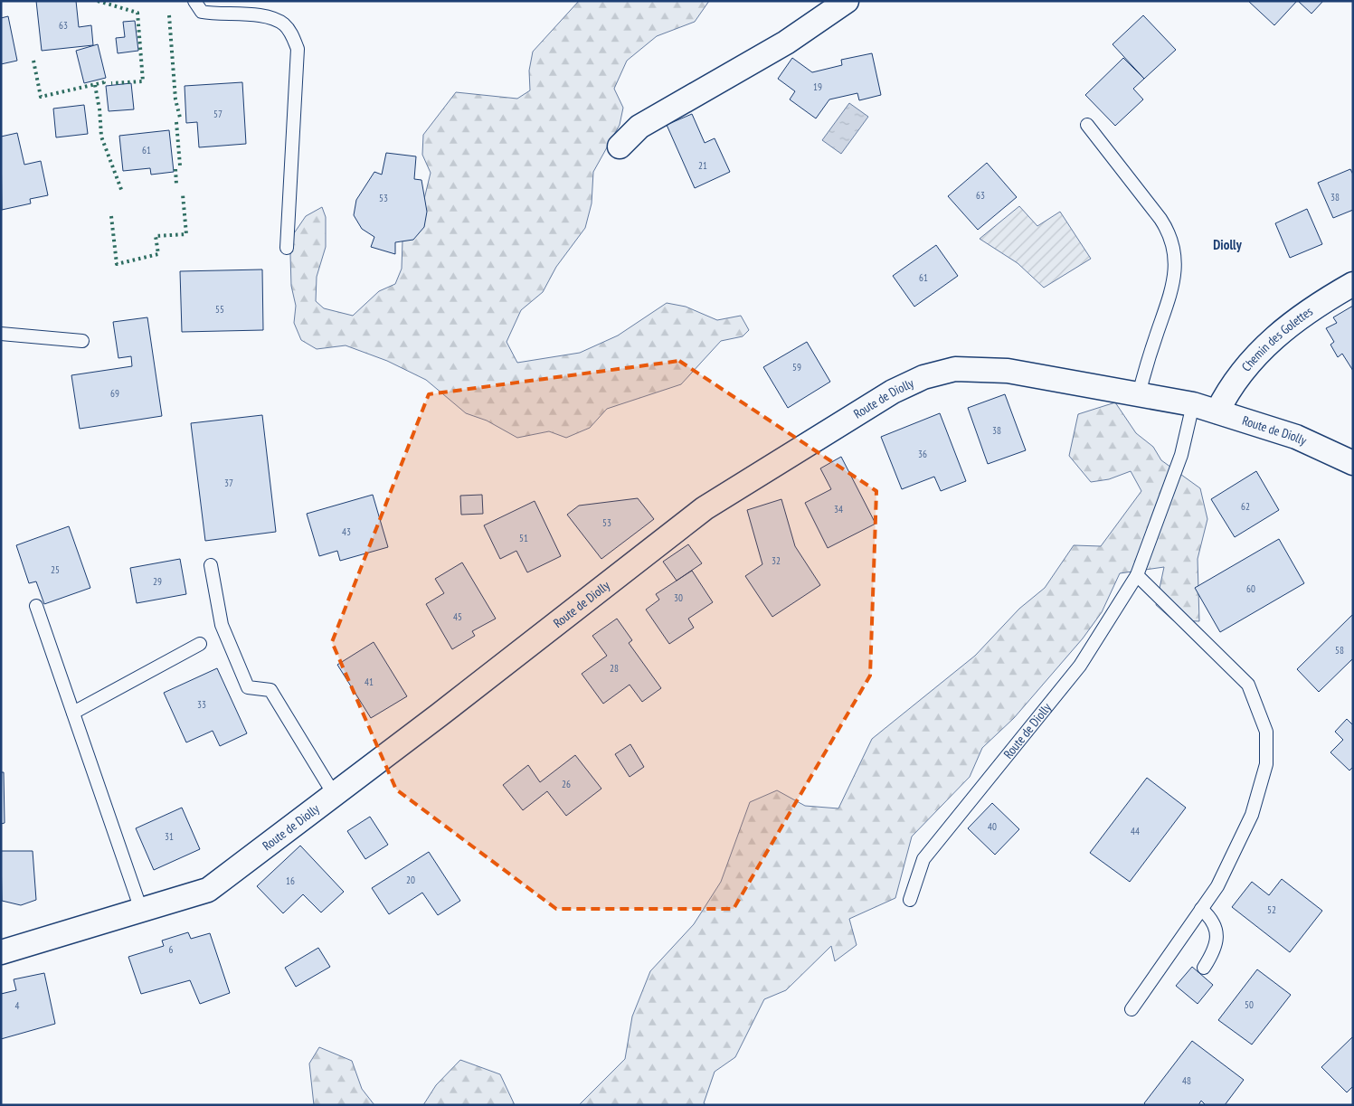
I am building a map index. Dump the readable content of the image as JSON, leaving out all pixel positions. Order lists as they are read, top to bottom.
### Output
{
  "streets": {
    "street": ["Chemin des Golettes", "Route de Diolly"]
  },
  "crossings": [
    ["Chemin des Golettes", "Route de Diolly"]
  ],
  "districts": ["Diolly"],
  "house_numbers": [
    "63",
    "19",
    "57",
    "61",
    "21",
    "63",
    "38",
    "53",
    "61",
    "55",
    "59",
    "69",
    "38",
    "36",
    "37",
    "62",
    "34",
    "53",
    "43",
    "51",
    "32",
    "25",
    "29",
    "60",
    "30",
    "45",
    "58",
    "28",
    "41",
    "33",
    "26",
    "40",
    "44",
    "31",
    "20",
    "16",
    "52",
    "6",
    "50",
    "4",
    "48"
  ]
}
